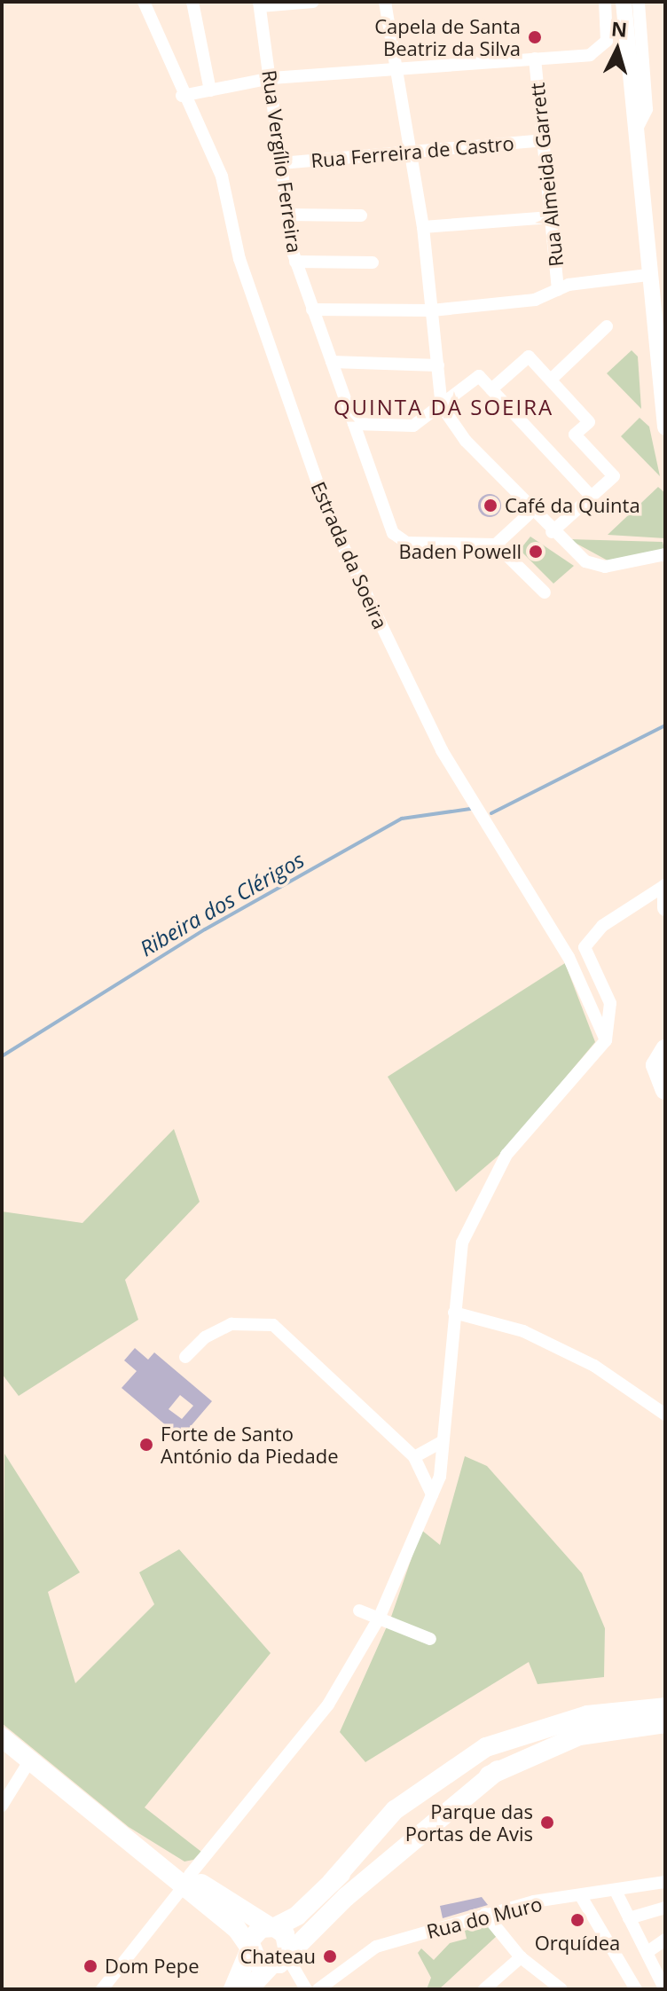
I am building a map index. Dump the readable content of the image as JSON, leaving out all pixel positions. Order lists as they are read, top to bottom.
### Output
{
  "streets": {
    "street": [
      "Rua Ferreira de Castro",
      "Rua Vergílio Ferreira",
      "Rua Almeida Garrett",
      "Estrada da Soeira",
      "Rua do Muro"
    ]
  },
  "crossings": [
    ["Rua Ferreira de Castro", "Rua Vergílio Ferreira"],
    ["Rua Ferreira de Castro", "Rua Almeida Garrett"]
  ],
  "districts": ["QUINTA DA SOEIRA"],
  "water": ["Ribeira dos Clérigos"],
  "places": [
    "Capela de Santa Beatriz da Silva",
    "Café da Quinta",
    "Baden Powell",
    "Forte de Santo António da Piedade",
    "Parque das Portas de Avis",
    "Orquídea",
    "Chateau",
    "Dom Pepe"
  ],
  "north": "top"
}
